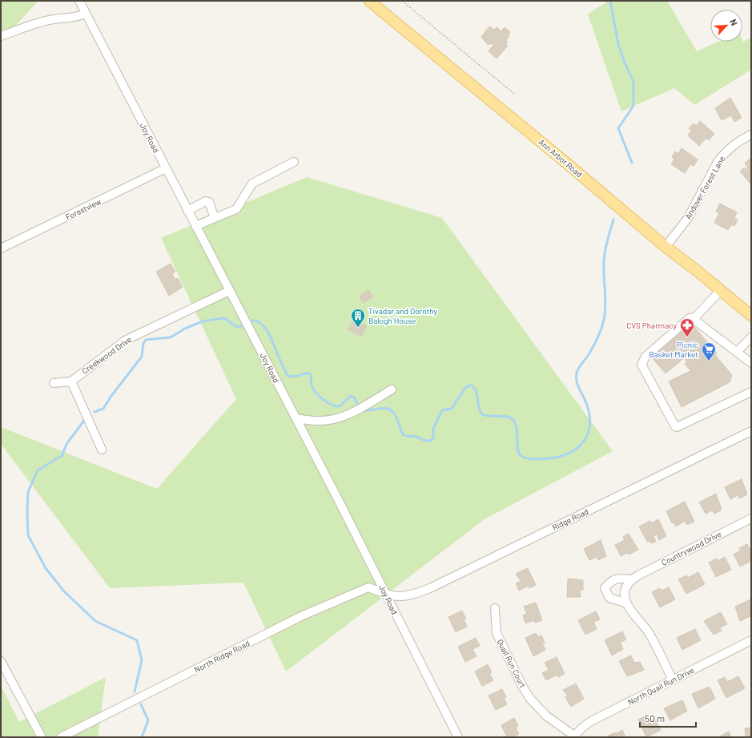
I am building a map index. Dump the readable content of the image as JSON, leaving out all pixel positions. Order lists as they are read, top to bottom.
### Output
{
  "streets": {
    "main road": ["Ann Arbor Road"],
    "street": [
      "Joy Road",
      "Andover Forest Lane",
      "Forestview",
      "Creekwood Drive",
      "Ridge Road",
      "Countrywood Drive",
      "North Ridge Road",
      "Quail Run Court",
      "North Quail Run Drive"
    ]
  },
  "crossings": [
    ["Joy Road", "Forestview"],
    ["Joy Road", "Creekwood Drive"],
    ["Joy Road", "Ridge Road"],
    ["Joy Road", "North Ridge Road"],
    ["Ann Arbor Road", "Andover Forest Lane"],
    ["Ridge Road", "North Ridge Road"],
    ["Quail Run Court", "North Quail Run Drive"]
  ],
  "places": {
    "building": ["Tivadar and Dorothy Balogh House"],
    "pharmacy": ["CVS Pharmacy"],
    "supermarket": ["Picnic Basket Market"]
  },
  "scale_bar": "50 m",
  "north": "top right"
}
